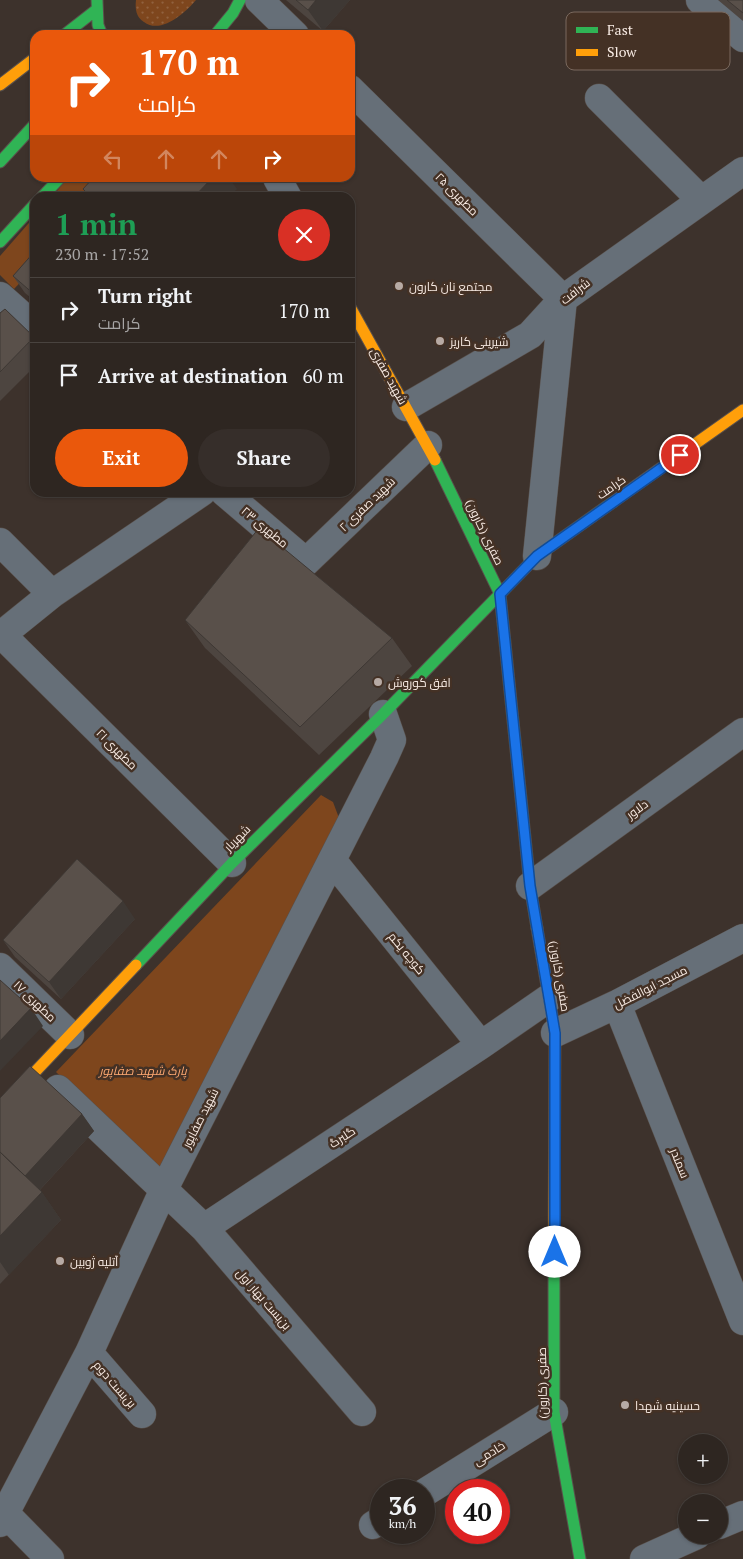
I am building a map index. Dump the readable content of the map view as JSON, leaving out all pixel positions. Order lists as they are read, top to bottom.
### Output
{
  "streets": {
    "street": [
      "مطهری ۲۵",
      "شرافت",
      "شهید صفری",
      "کرامت",
      "شهید صفری ۲",
      "مطهری ۲۳",
      "صفری (کارون)",
      "مطهری ۲۱",
      "دلاور",
      "شهریار",
      "کوچه یکم",
      "مسجد ابوالفضل",
      "مطهری ۱۷",
      "شهید صفاپور",
      "گلبرگ",
      "سمندر",
      "بن‌بست بهار اول",
      "بن‌بست دوم",
      "خادمی"
    ]
  },
  "crossings": [
    ["مطهری ۲۵", "شرافت"],
    ["شرافت", "شهید صفری"],
    ["شهید صفری", "شهید صفری ۲"],
    ["شهید صفری", "صفری (کارون)"],
    ["کرامت", "صفری (کارون)"],
    ["کرامت", "شهریار"],
    ["شهید صفری ۲", "مطهری ۲۳"],
    ["شهید صفری ۲", "صفری (کارون)"],
    ["صفری (کارون)", "دلاور"],
    ["صفری (کارون)", "شهریار"],
    ["صفری (کارون)", "مسجد ابوالفضل"],
    ["صفری (کارون)", "گلبرگ"],
    ["صفری (کارون)", "خادمی"],
    ["مطهری ۲۱", "شهریار"],
    ["شهریار", "مطهری ۱۷"],
    ["شهریار", "شهید صفاپور"],
    ["کوچه یکم", "شهید صفاپور"],
    ["کوچه یکم", "گلبرگ"],
    ["مسجد ابوالفضل", "سمندر"],
    ["شهید صفاپور", "بن‌بست بهار اول"],
    ["شهید صفاپور", "بن‌بست دوم"],
    ["گلبرگ", "بن‌بست بهار اول"]
  ],
  "parks": ["پارک شهید صفاپور"],
  "places": [
    "مجتمع نان کارون",
    "شیرینی کاریز",
    "افق کوروش",
    "آتلیه ژوبین",
    "حسینیه شهدا"
  ],
  "legend": ["Fast", "Slow"],
  "page": {
    "turn": ["170 m", "کرامت"],
    "heading": ["1 min", "230 m · 17:52"],
    "list": [
      {
        "name": "Turn right",
        "note": "کرامت",
        "value": "170 m"
      },
      {
        "name": "Arrive at destination",
        "value": "60 m"
      }
    ],
    "buttons": ["Exit", "Share"],
    "map_buttons": ["+", "−"],
    "speed": "36 km/h",
    "limit": "40"
  }
}
